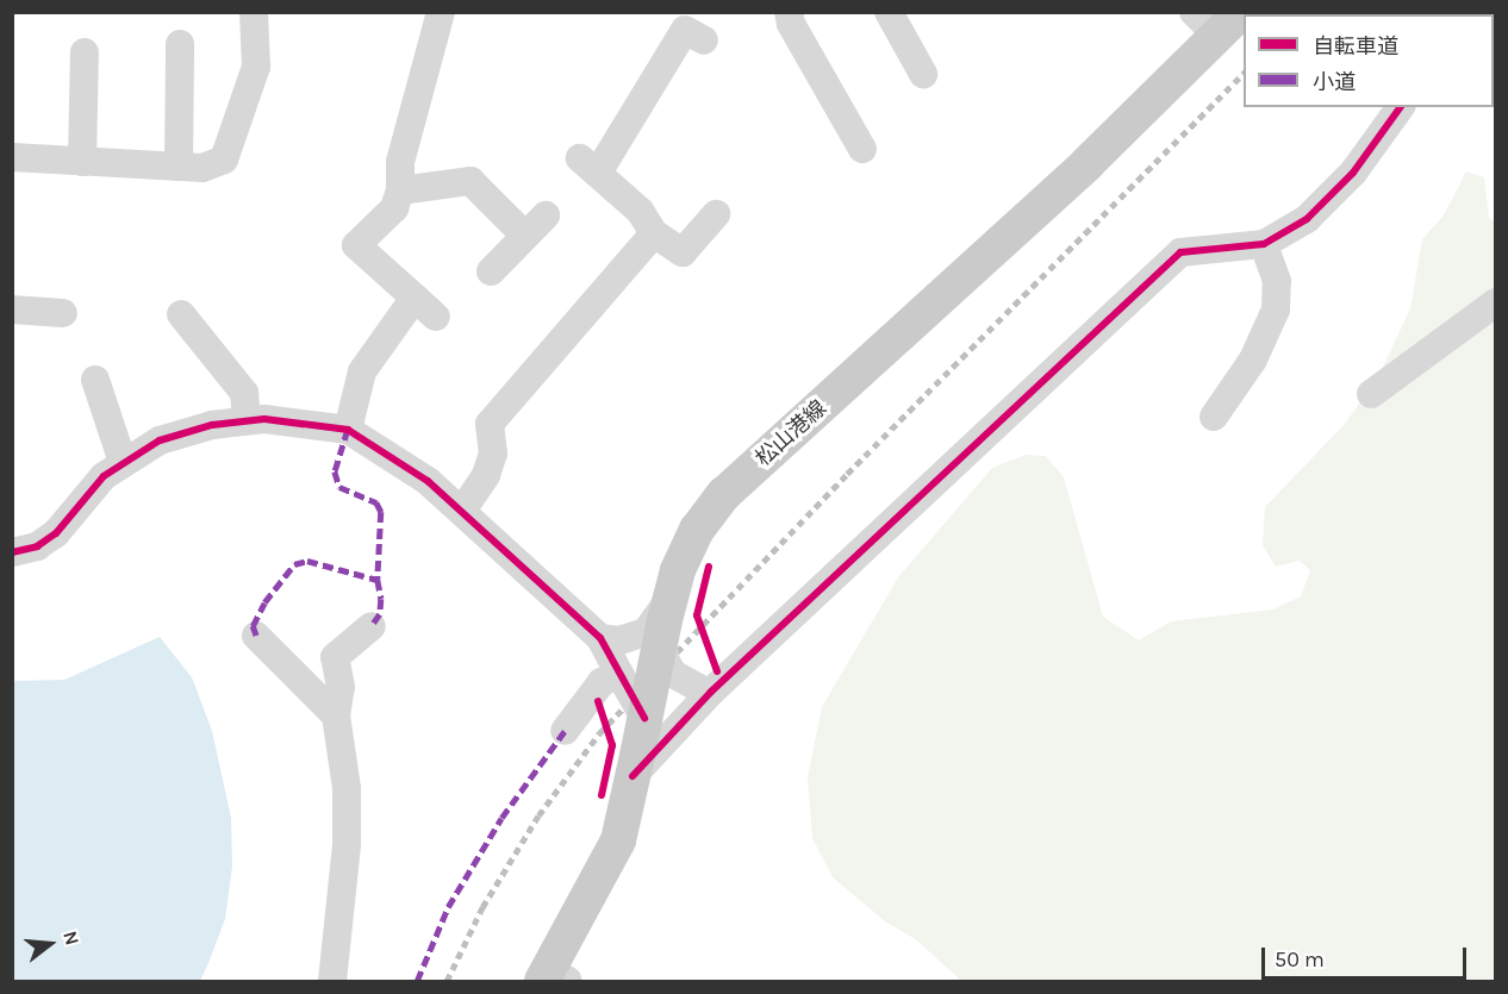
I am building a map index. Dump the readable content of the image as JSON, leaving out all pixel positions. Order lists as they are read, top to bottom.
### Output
{
  "streets": {
    "main road": ["松山港線"]
  },
  "legend": ["自転車道", "小道"],
  "scale_bar": "50 m",
  "north": "right"
}
